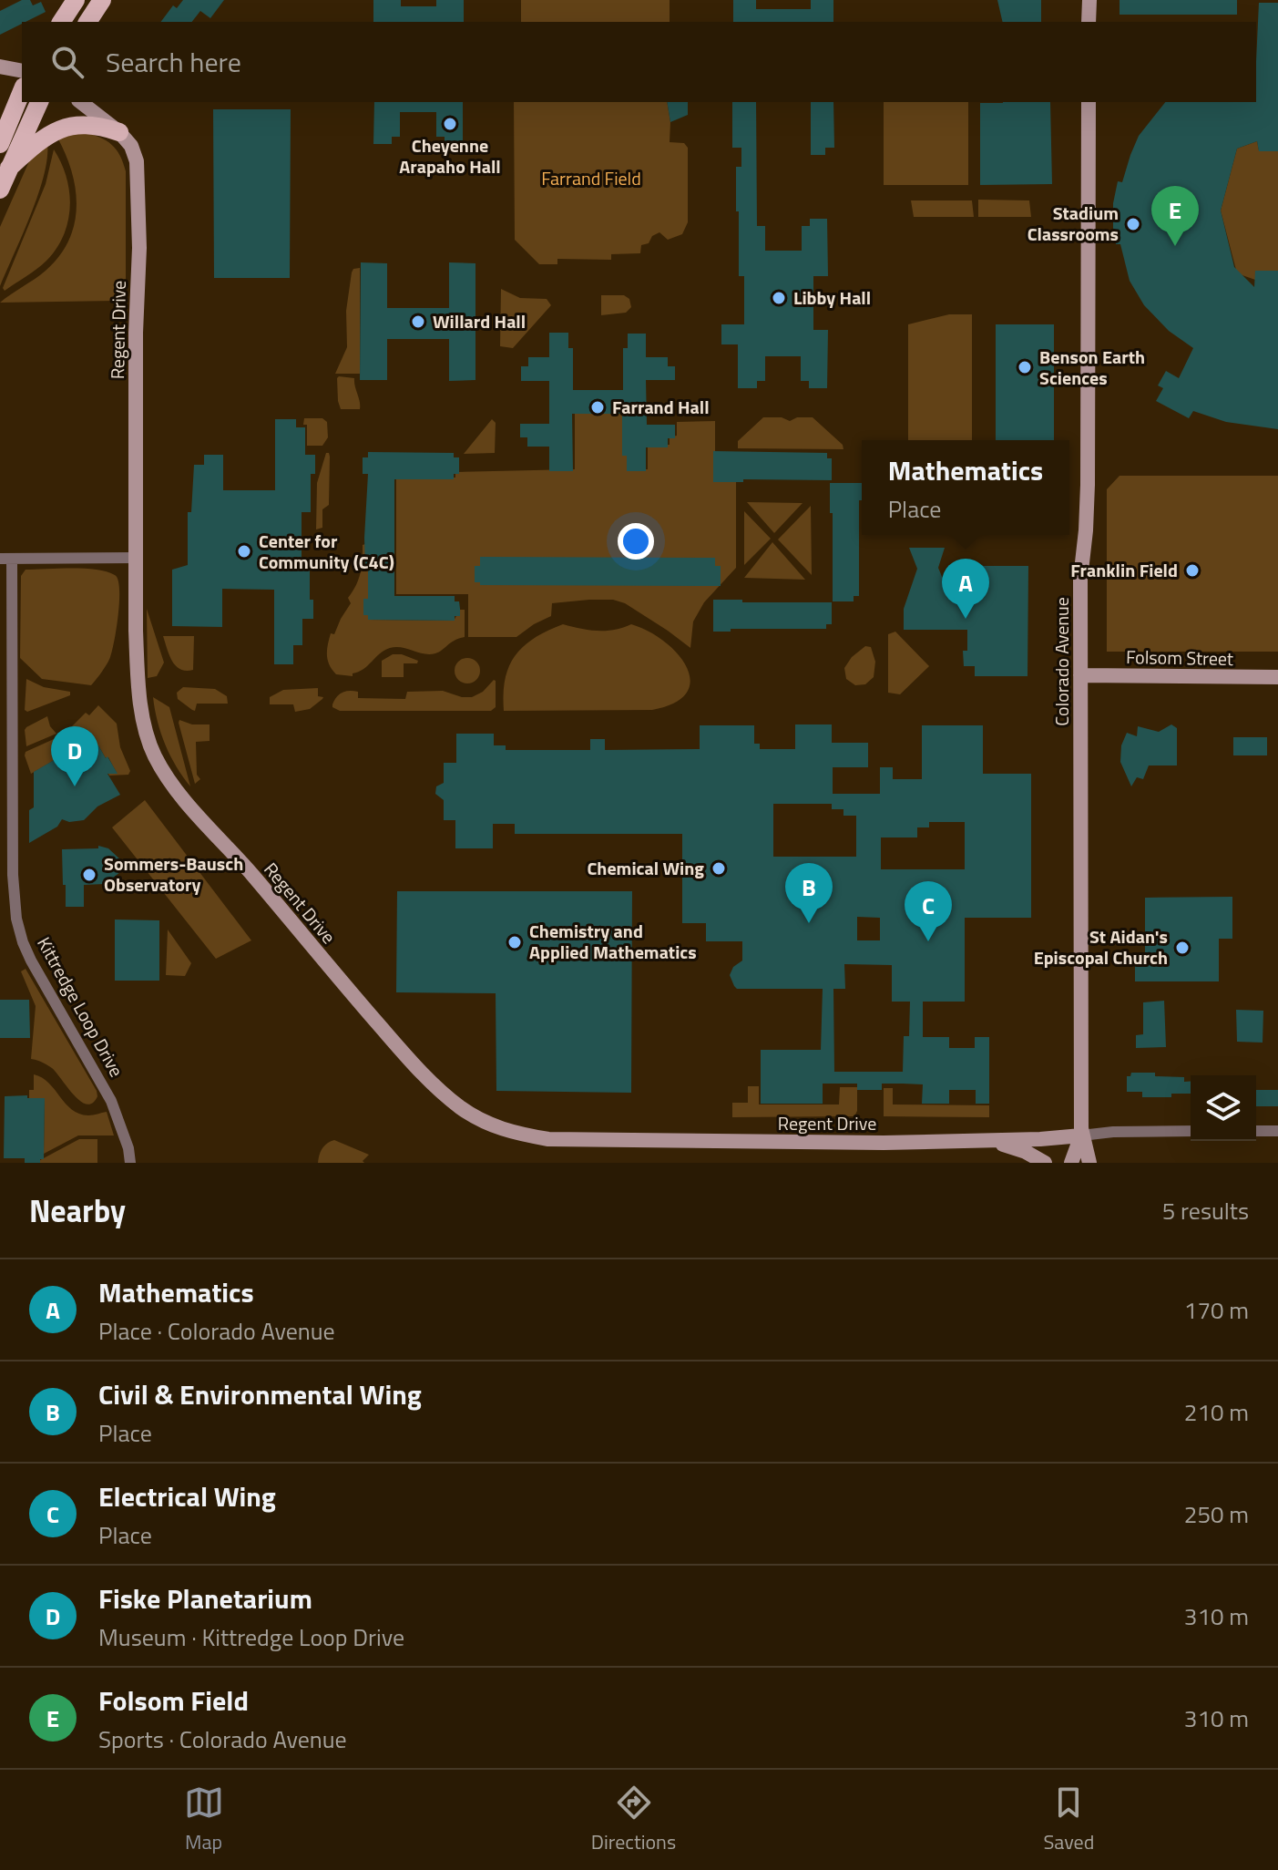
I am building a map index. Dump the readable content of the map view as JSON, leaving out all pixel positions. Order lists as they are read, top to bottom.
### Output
{
  "streets": {
    "street": [
      "Regent Drive",
      "Folsom Street",
      "Colorado Avenue",
      "Kittredge Loop Drive"
    ]
  },
  "crossings": [
    ["Regent Drive", "Colorado Avenue"],
    ["Regent Drive", "Kittredge Loop Drive"],
    ["Folsom Street", "Colorado Avenue"]
  ],
  "parks": ["Farrand Field"],
  "places": [
    "Cheyenne Arapaho Hall",
    "Stadium Classrooms",
    "Libby Hall",
    "Willard Hall",
    "Benson Earth Sciences",
    "Farrand Hall",
    "Center for Community (C4C)",
    "Franklin Field",
    "Chemical Wing",
    "Sommers-Bausch Observatory",
    "Chemistry and Applied Mathematics",
    "St Aidan's Episcopal Church"
  ],
  "page": {
    "search": "Search here",
    "pins": [
      "E",
      "A",
      "D",
      "B",
      "C"
    ],
    "popup": ["Mathematics", "Place"],
    "heading": ["Nearby", "5 results"],
    "list": [
      {
        "mark": "A",
        "name": "Mathematics",
        "note": "Place · Colorado Avenue",
        "value": "170 m"
      },
      {
        "mark": "B",
        "name": "Civil & Environmental Wing",
        "note": "Place",
        "value": "210 m"
      },
      {
        "mark": "C",
        "name": "Electrical Wing",
        "note": "Place",
        "value": "250 m"
      },
      {
        "mark": "D",
        "name": "Fiske Planetarium",
        "note": "Museum · Kittredge Loop Drive",
        "value": "310 m"
      },
      {
        "mark": "E",
        "name": "Folsom Field",
        "note": "Sports · Colorado Avenue",
        "value": "310 m"
      }
    ],
    "nav": ["Map", "Directions", "Saved"]
  }
}
